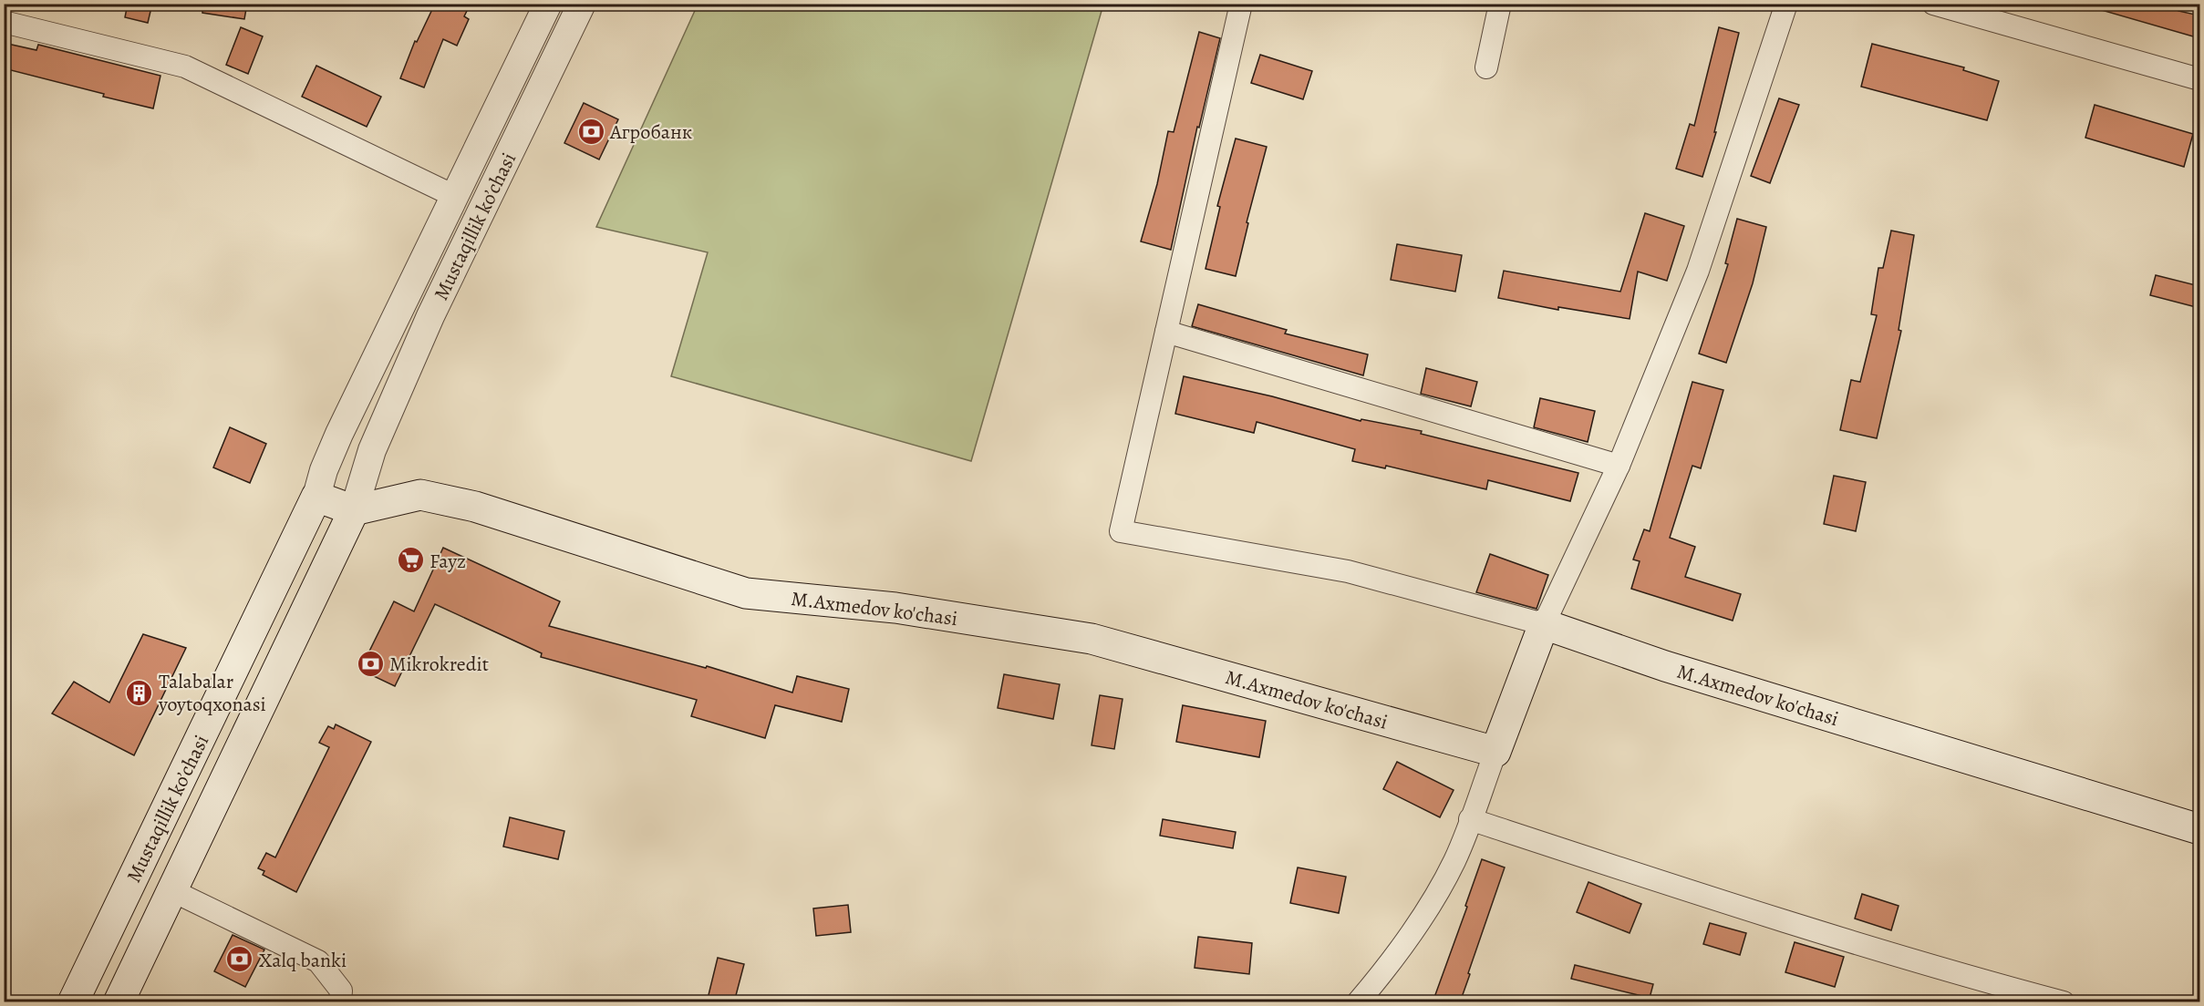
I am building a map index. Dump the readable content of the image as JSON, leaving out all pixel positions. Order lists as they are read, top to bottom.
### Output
{
  "streets": {
    "main road": ["Mustaqillik ko’chasi", "M.Axmedov ko'chasi"]
  },
  "crossings": [
    ["Mustaqillik ko’chasi", "M.Axmedov ko'chasi"]
  ],
  "places": {
    "bank": ["Агробанк", "Mikrokredit", "Xalq banki"],
    "supermarket": ["Fayz"],
    "building": ["Talabalar yoytoqxonasi"]
  }
}
